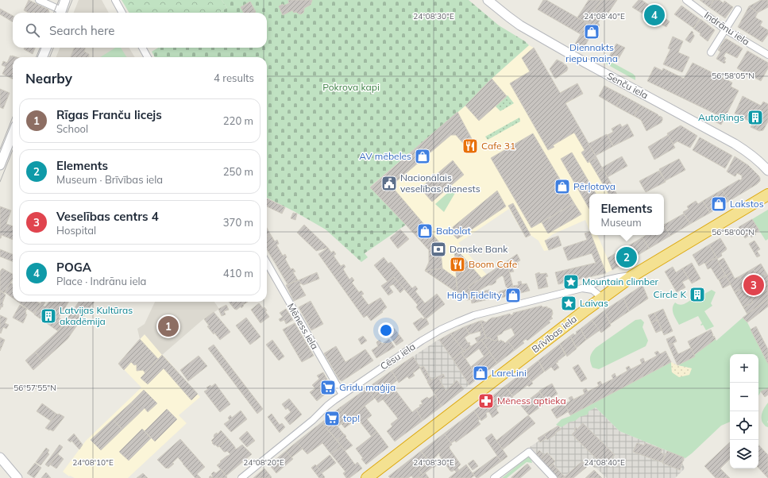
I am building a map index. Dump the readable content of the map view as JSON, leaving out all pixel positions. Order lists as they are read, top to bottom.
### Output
{
  "streets": {
    "highway": ["Brīvības iela"],
    "main road": ["Senču iela"],
    "street": ["Indrānu iela", "Mēness iela", "Cēsu iela"]
  },
  "crossings": [
    ["Mēness iela", "Cēsu iela"],
    ["Brīvības iela", "Cēsu iela"]
  ],
  "parks": ["Pokrova kapi"],
  "places": {
    "shop": [
      "Diennakts riepu maiņa",
      "AV mēbeles",
      "Pērļotava",
      "Lakstos",
      "Babolat",
      "High Fidelity",
      "LareLini"
    ],
    "building": ["AutoRings", "Circle K", "Latvijas Kultūras akadēmija"],
    "restaurant": ["Cafe 31", "Boom Cafe"],
    "public building": ["Nacionālais veselības dienests"],
    "bank": ["Danske Bank"],
    "place": ["Mountain climber", "Laivas"],
    "supermarket": ["Grīdu maģija", "top!"],
    "pharmacy": ["Mēness aptieka"]
  },
  "page": {
    "pins": [
      "4",
      "2",
      "3",
      "1"
    ],
    "search": "Search here",
    "heading": ["Nearby", "4 results"],
    "list": [
      {
        "mark": "1",
        "name": "Rīgas Franču licejs",
        "note": "School",
        "value": "220 m"
      },
      {
        "mark": "2",
        "name": "Elements",
        "note": "Museum · Brīvības iela",
        "value": "250 m"
      },
      {
        "mark": "3",
        "name": "Veselības centrs 4",
        "note": "Hospital",
        "value": "370 m"
      },
      {
        "mark": "4",
        "name": "POGA",
        "note": "Place · Indrānu iela",
        "value": "410 m"
      }
    ],
    "popup": ["Elements", "Museum"],
    "map_buttons": ["+", "−"]
  },
  "coordinates": [
    "24°08'30\"E",
    "24°08'40\"E",
    "56°58'05\"N",
    "56°58'00\"N",
    "56°57'55\"N",
    "24°08'10\"E",
    "24°08'20\"E"
  ]
}
